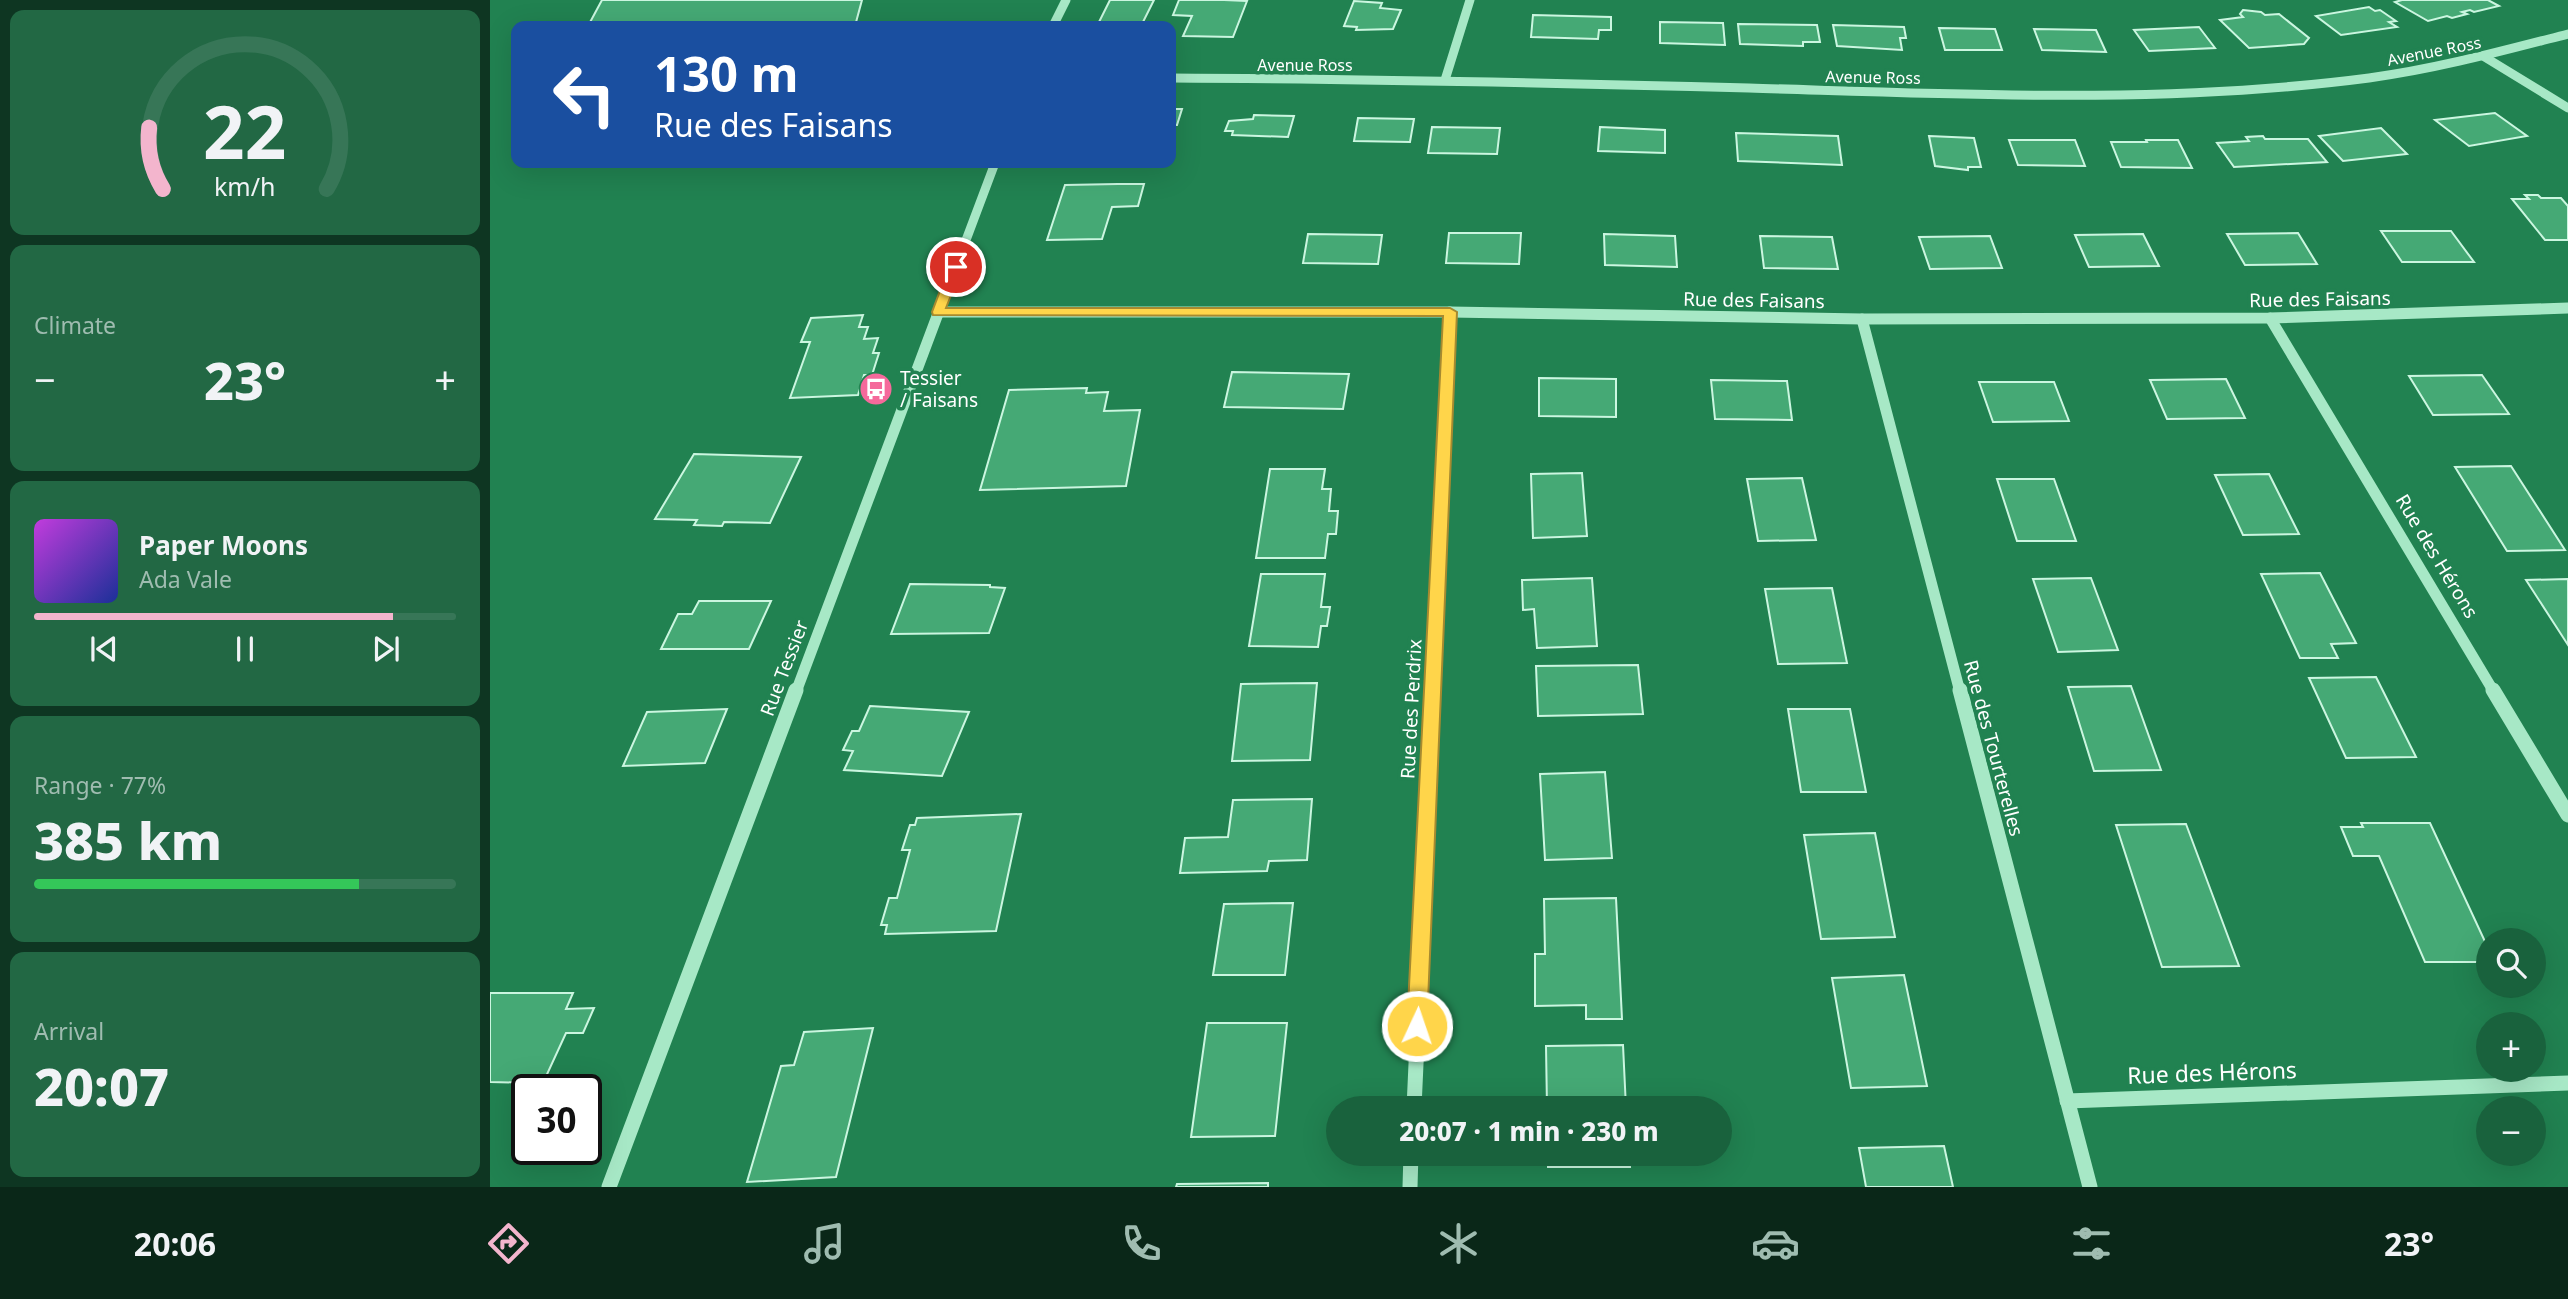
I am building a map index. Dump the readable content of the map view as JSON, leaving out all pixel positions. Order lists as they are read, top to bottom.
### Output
{
  "streets": {
    "street": [
      "Avenue Ross",
      "Rue des Faisans",
      "Rue des Hérons",
      "Rue Tessier",
      "Rue des Perdrix",
      "Rue des Tourterelles"
    ]
  },
  "crossings": [
    ["Rue des Faisans", "Rue des Hérons"],
    ["Rue des Faisans", "Rue Tessier"],
    ["Rue des Faisans", "Rue des Perdrix"],
    ["Rue des Faisans", "Rue des Tourterelles"],
    ["Rue des Hérons", "Rue des Tourterelles"]
  ],
  "places": {
    "bus stop": ["Tessier / Faisans"]
  },
  "page": {
    "turn": ["130 m", "Rue des Faisans"],
    "tile": [
      "Climate",
      ["Range · 77%", "385 km"],
      ["Arrival", "20:07"]
    ],
    "heat": ["−", "23°", "+"],
    "song": ["Paper Moons", "Ada Vale"],
    "map_buttons": ["+", "−"],
    "limit": "30",
    "trip": "20:07 · 1 min · 230 m",
    "tabs": ["20:06", "23°"],
    "gauge": ["22", "km/h"]
  }
}
